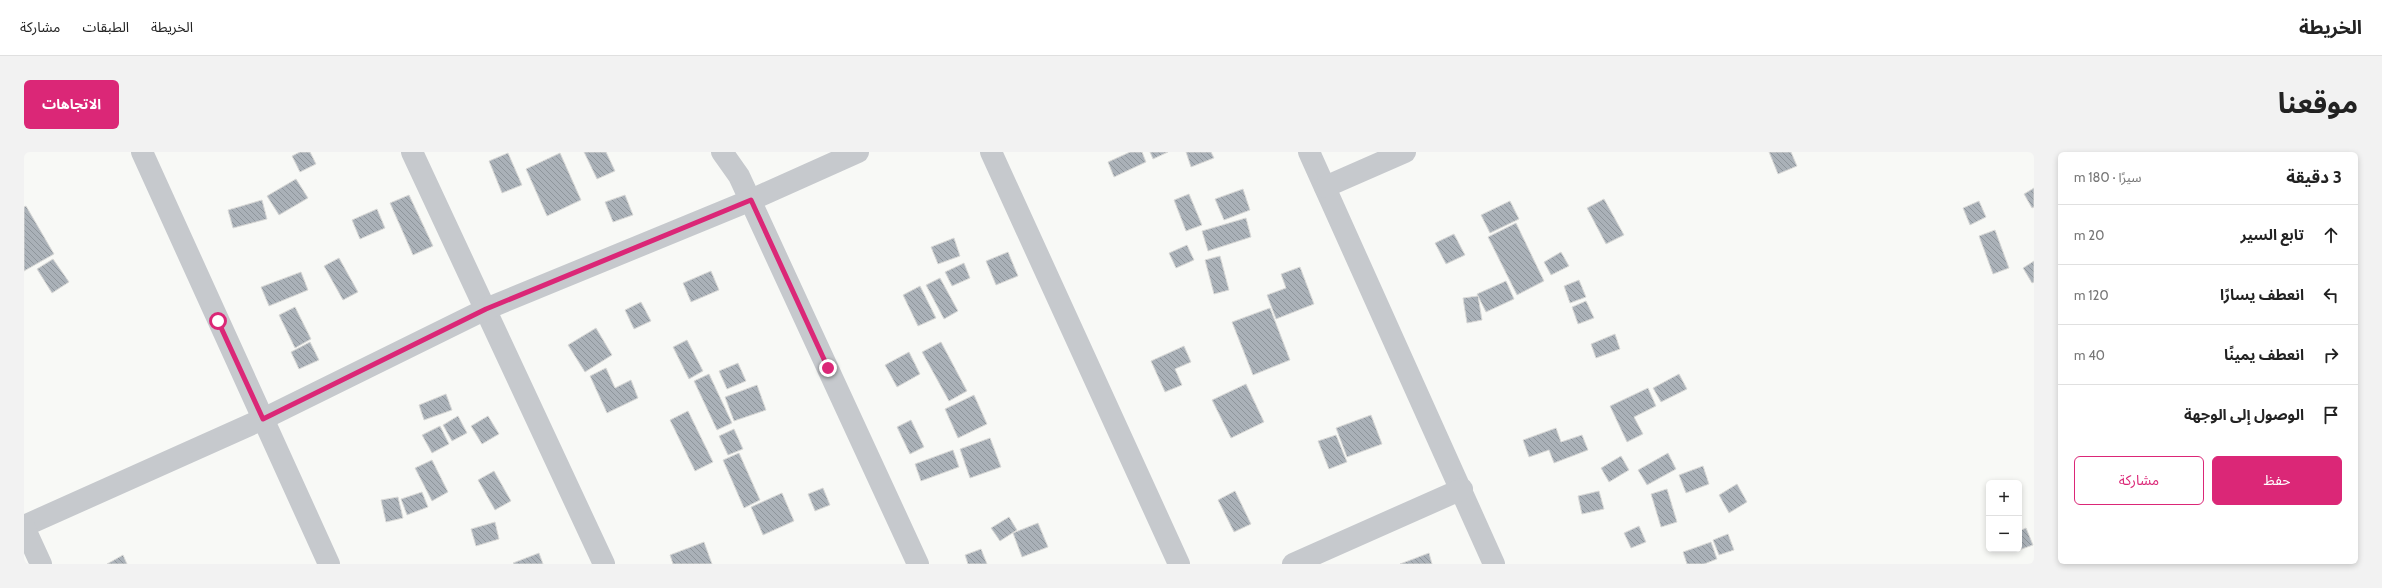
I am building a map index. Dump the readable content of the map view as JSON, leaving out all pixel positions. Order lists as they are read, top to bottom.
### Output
{
  "page": {
    "header": "الخريطة",
    "nav": ["الخريطة", "الطبقات", "مشاركة"],
    "title": "موقعنا",
    "buttons": [
      "الاتجاهات",
      ["حفظ", "مشاركة"]
    ],
    "heading": ["3 دقيقة", "سيرًا · 180 m"],
    "list": [
      ["تابع السير", "20 m"],
      ["انعطف يسارًا", "120 m"],
      ["انعطف يمينًا", "40 m"],
      "الوصول إلى الوجهة"
    ],
    "map_buttons": ["+", "−"]
  }
}
